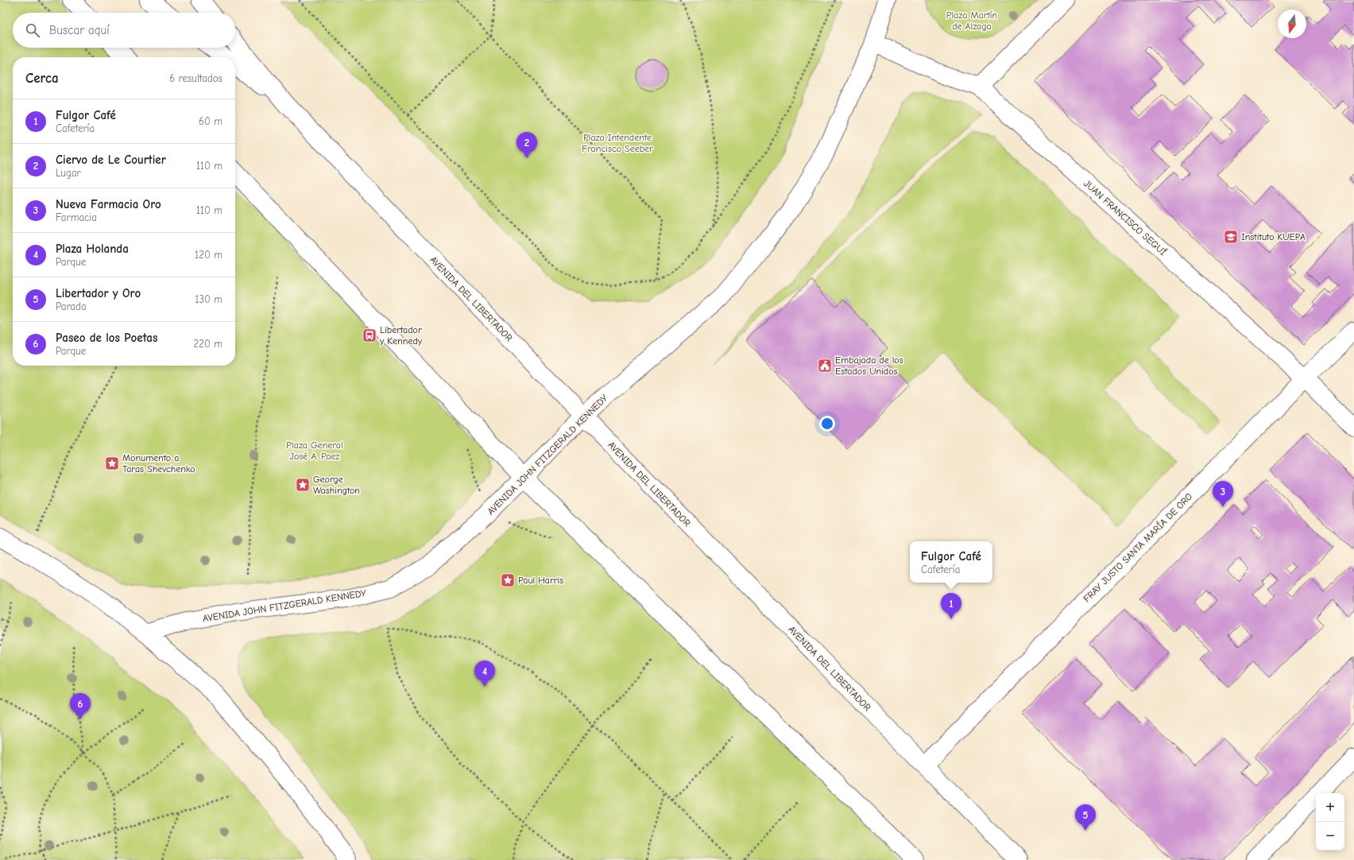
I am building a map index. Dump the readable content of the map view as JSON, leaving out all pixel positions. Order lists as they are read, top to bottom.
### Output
{
  "streets": {
    "main road": [
      "JUAN FRANCISCO SEGUÍ",
      "AVENIDA DEL LIBERTADOR",
      "AVENIDA JOHN FITZGERALD KENNEDY",
      "FRAY JUSTO SANTA MARÍA DE ORO"
    ]
  },
  "crossings": [
    ["JUAN FRANCISCO SEGUÍ", "AVENIDA JOHN FITZGERALD KENNEDY"],
    ["JUAN FRANCISCO SEGUÍ", "FRAY JUSTO SANTA MARÍA DE ORO"],
    ["AVENIDA DEL LIBERTADOR", "AVENIDA JOHN FITZGERALD KENNEDY"],
    ["AVENIDA DEL LIBERTADOR", "FRAY JUSTO SANTA MARÍA DE ORO"]
  ],
  "parks": ["Plaza Martín de Alzaga", "Plaza Intendente Francisco Seeber", "Plaza General José A. Paez"],
  "places": {
    "school or university": ["Instituto KUEPA"],
    "bus stop": ["Libertador y Kennedy"],
    "public building": ["Embajada de los Estados Unidos"],
    "place": ["Monumento a Taras Shevchenko", "George Washington", "Paul Harris"]
  },
  "north": "bottom",
  "page": {
    "search": "Buscar aquí",
    "heading": ["Cerca", "6 resultados"],
    "list": [
      {
        "mark": "1",
        "name": "Fulgor Café",
        "note": "Cafetería",
        "value": "60 m"
      },
      {
        "mark": "2",
        "name": "Ciervo de Le Courtier",
        "note": "Lugar",
        "value": "110 m"
      },
      {
        "mark": "3",
        "name": "Nueva Farmacia Oro",
        "note": "Farmacia",
        "value": "110 m"
      },
      {
        "mark": "4",
        "name": "Plaza Holanda",
        "note": "Parque",
        "value": "120 m"
      },
      {
        "mark": "5",
        "name": "Libertador y Oro",
        "note": "Parada",
        "value": "130 m"
      },
      {
        "mark": "6",
        "name": "Paseo de los Poetas",
        "note": "Parque",
        "value": "220 m"
      }
    ],
    "pins": [
      "2",
      "3",
      "1",
      "4",
      "6",
      "5"
    ],
    "popup": ["Fulgor Café", "Cafetería"],
    "map_buttons": ["+", "−"]
  }
}
